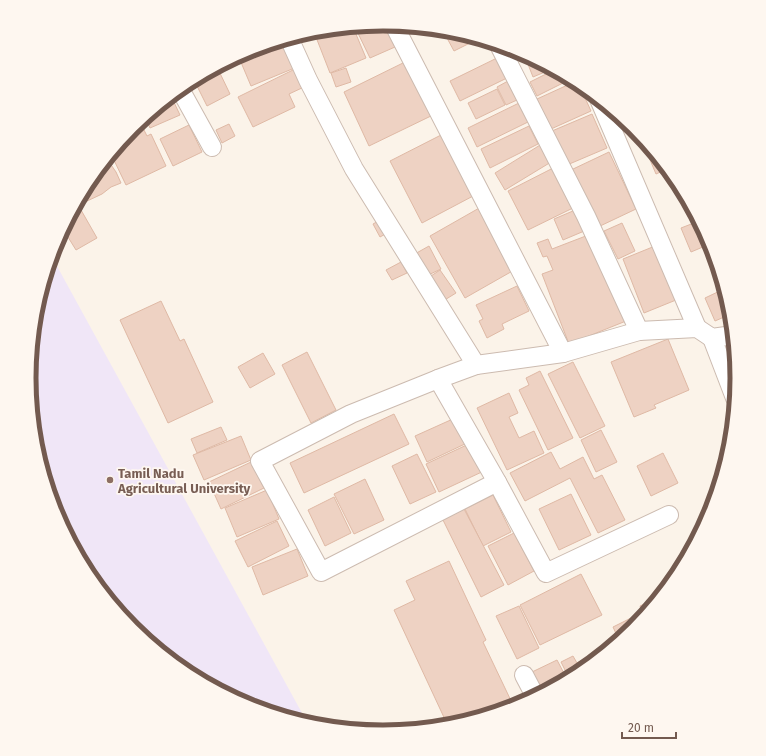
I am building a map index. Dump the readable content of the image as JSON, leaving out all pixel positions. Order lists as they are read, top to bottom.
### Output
{
  "places": ["Tamil Nadu Agricultural University"],
  "scale_bar": "20 m"
}
